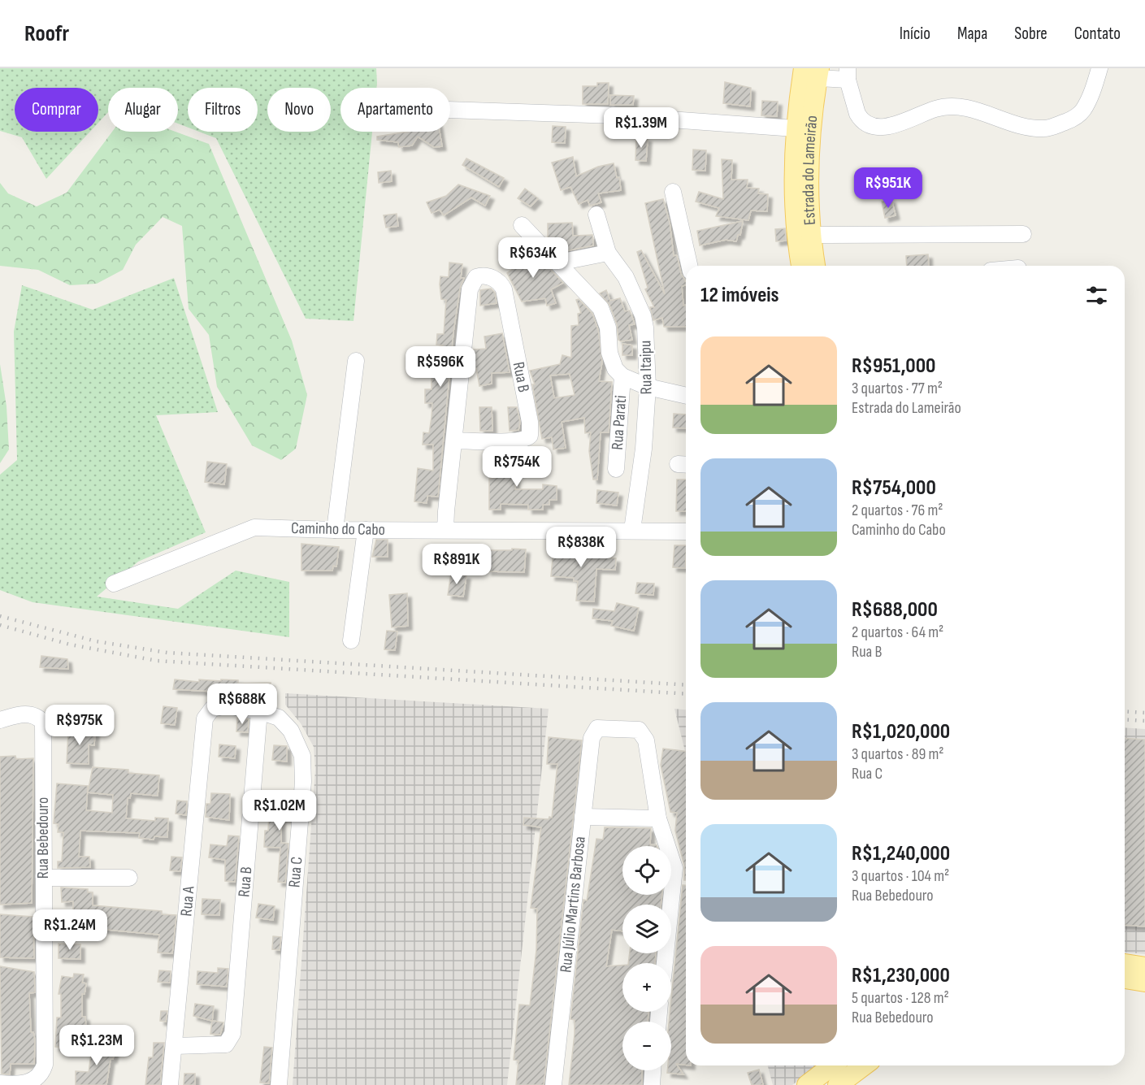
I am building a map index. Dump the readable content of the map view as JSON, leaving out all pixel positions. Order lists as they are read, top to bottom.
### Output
{
  "streets": {
    "main road": ["Estrada do Lameirão"],
    "street": [
      "Rua Itaipu",
      "Rua B",
      "Rua Parati",
      "Caminho do Cabo",
      "Rua Bebedouro",
      "Rua C",
      "Rua A",
      "Rua Júlio Martins Barbosa"
    ]
  },
  "crossings": [
    ["Rua Itaipu", "Caminho do Cabo"],
    ["Rua B", "Rua C"],
    ["Rua B", "Rua A"],
    ["Rua C", "Rua A"]
  ],
  "page": {
    "header": "Roofr",
    "nav": [
      "Início",
      "Mapa",
      "Sobre",
      "Contato"
    ],
    "chip": [
      "Comprar",
      "Alugar",
      "Filtros",
      "Novo",
      "Apartamento"
    ],
    "price": [
      "R$1.39M",
      "R$951K",
      "R$634K",
      "R$596K",
      "R$754K",
      "R$838K",
      "R$891K",
      "R$688K",
      "R$975K",
      "R$1.02M",
      "R$1.24M",
      "R$1.23M"
    ],
    "heading": "12 imóveis",
    "list": [
      {
        "name": "R$951,000",
        "note": "3 quartos · 77 m² · Estrada do Lameirão"
      },
      {
        "name": "R$754,000",
        "note": "2 quartos · 76 m² · Caminho do Cabo"
      },
      {
        "name": "R$688,000",
        "note": "2 quartos · 64 m² · Rua B"
      },
      {
        "name": "R$1,020,000",
        "note": "3 quartos · 89 m² · Rua C"
      },
      {
        "name": "R$1,240,000",
        "note": "3 quartos · 104 m² · Rua Bebedouro"
      },
      {
        "name": "R$1,230,000",
        "note": "5 quartos · 128 m² · Rua Bebedouro"
      }
    ],
    "map_buttons": ["+", "−"]
  }
}
